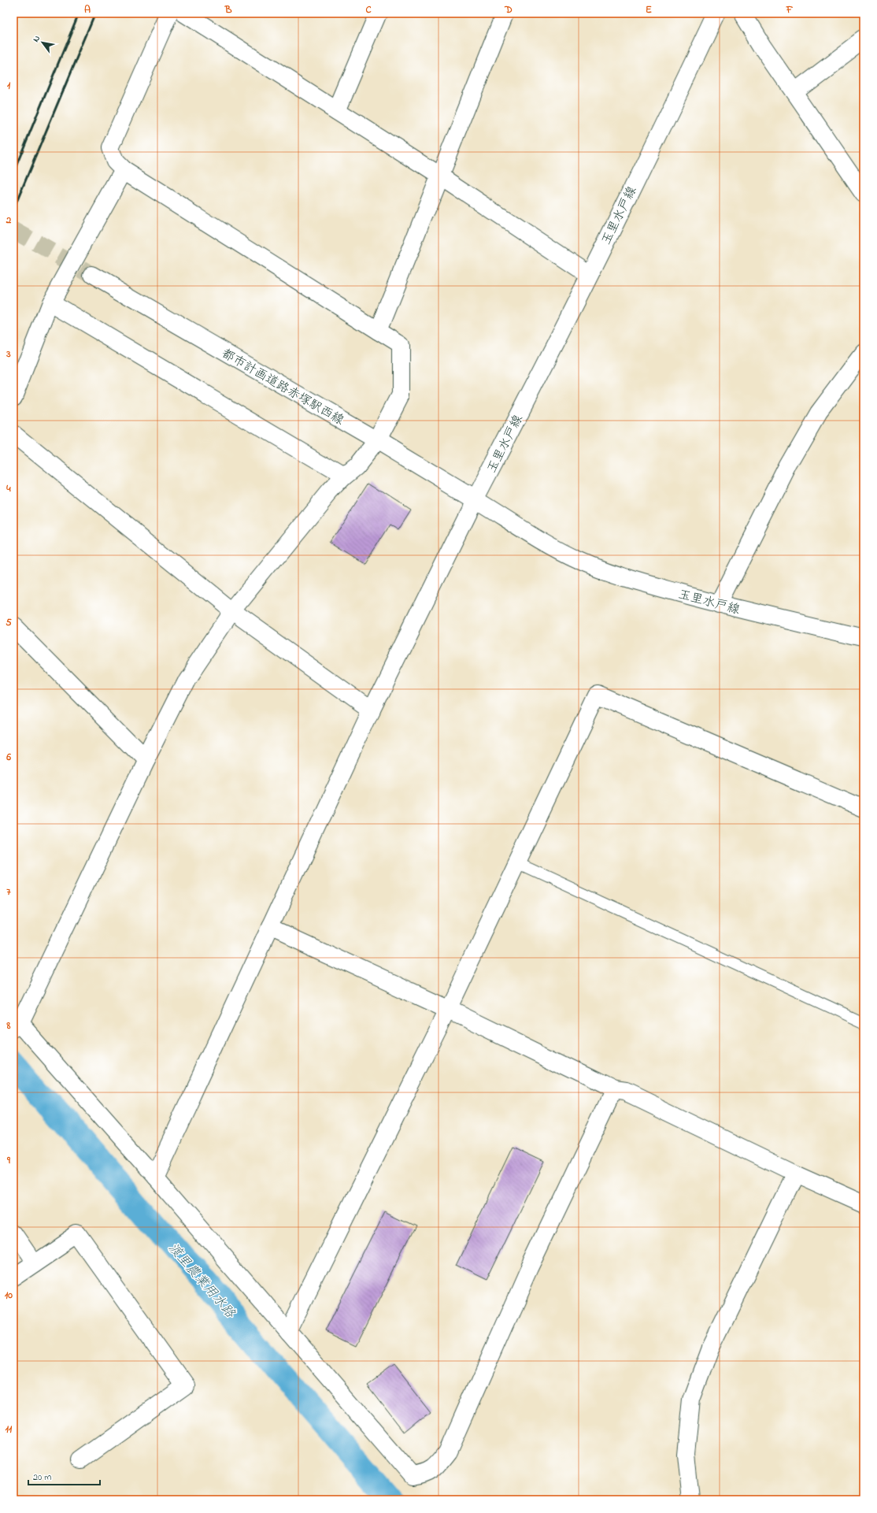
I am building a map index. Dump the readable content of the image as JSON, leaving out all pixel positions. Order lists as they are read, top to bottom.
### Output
{
  "streets": {
    "street": ["玉里水戸線", "都市計画道路赤塚駅西線"]
  },
  "crossings": [
    ["玉里水戸線", "都市計画道路赤塚駅西線"]
  ],
  "water": ["渡里農業用水路"],
  "scale_bar": "20 m",
  "north": "top left",
  "grid": {
    "columns": [
      "A",
      "B",
      "C",
      "D",
      "E",
      "F"
    ],
    "rows": [
      "1",
      "2",
      "3",
      "4",
      "5",
      "6",
      "7",
      "8",
      "9",
      "10",
      "11"
    ]
  }
}
